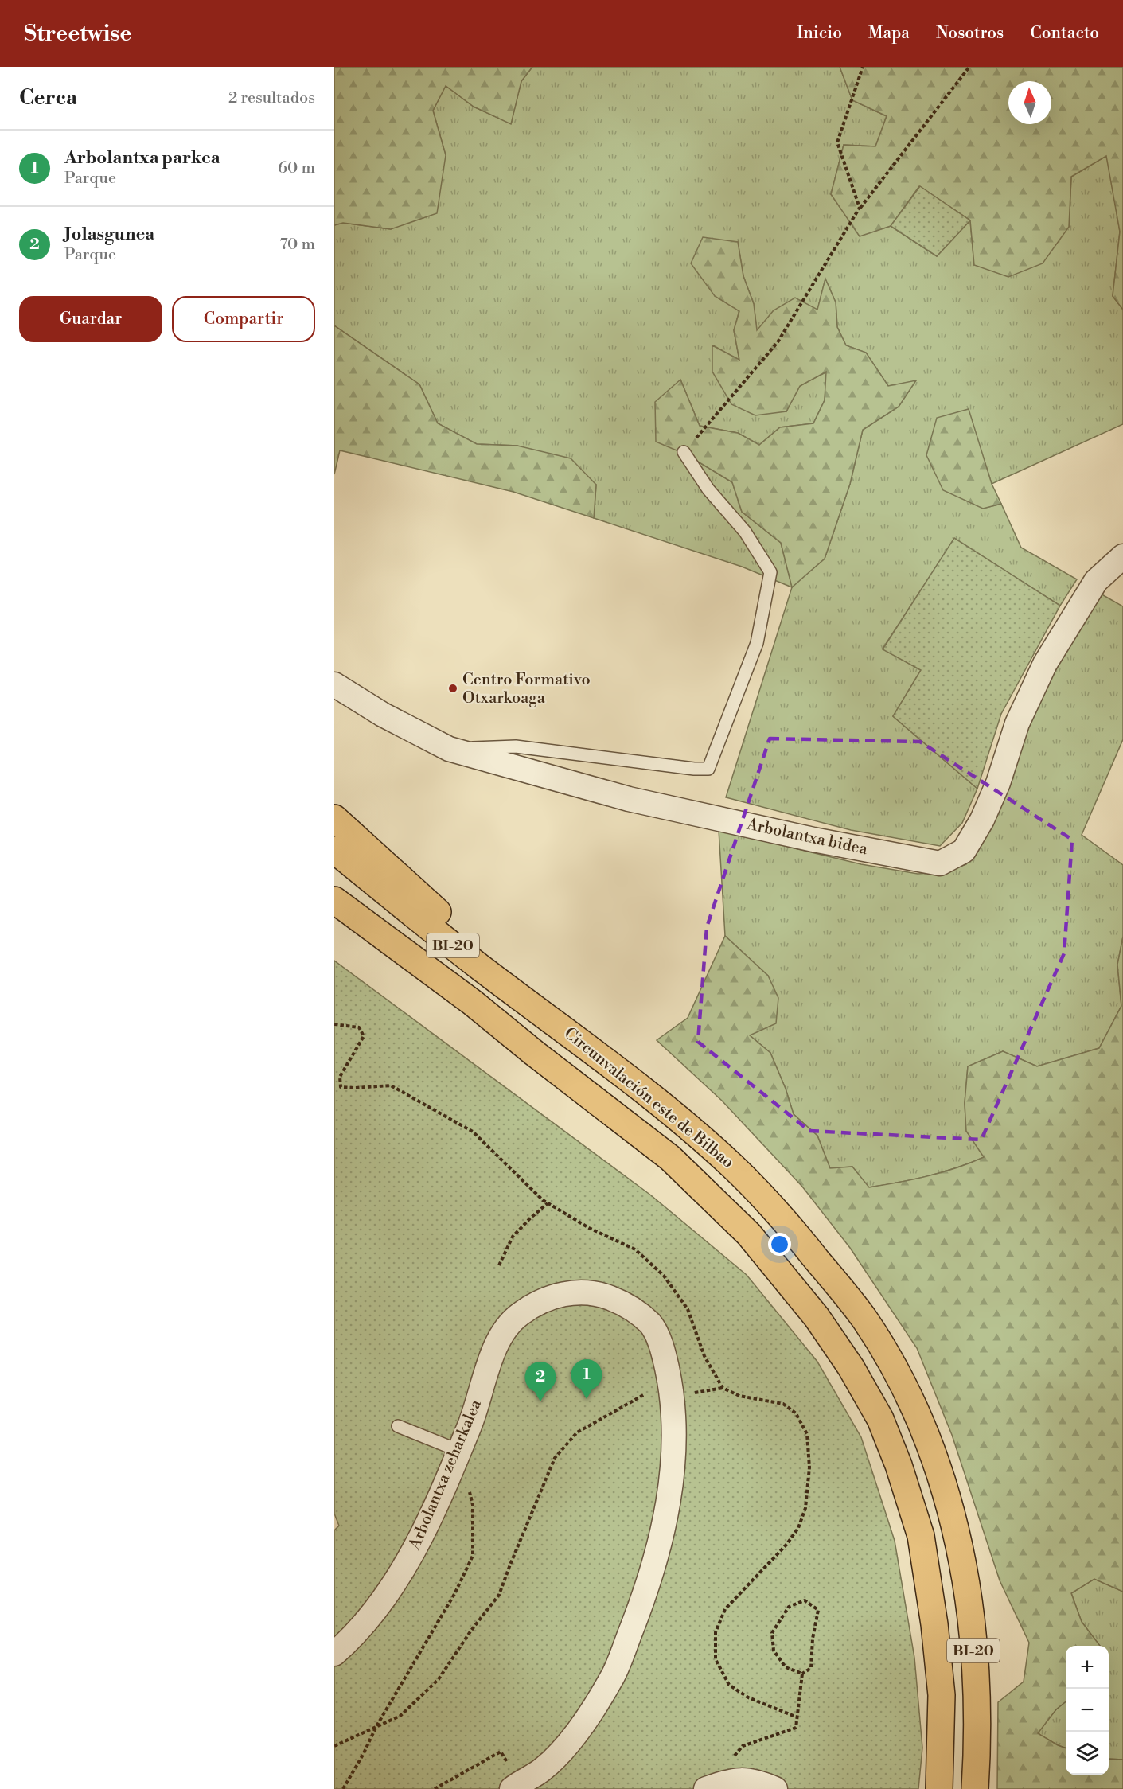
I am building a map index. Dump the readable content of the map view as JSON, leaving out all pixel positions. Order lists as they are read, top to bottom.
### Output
{
  "streets": {
    "main road": ["BI-20", "Circunvalación este de Bilbao"],
    "street": ["Arbolantxa bidea", "Arbolantxa zeharkalea"]
  },
  "places": ["Centro Formativo Otxarkoaga"],
  "north": "top",
  "page": {
    "header": "Streetwise",
    "nav": [
      "Inicio",
      "Mapa",
      "Nosotros",
      "Contacto"
    ],
    "heading": ["Cerca", "2 resultados"],
    "list": [
      {
        "mark": "1",
        "name": "Arbolantxa parkea",
        "note": "Parque",
        "value": "60 m"
      },
      {
        "mark": "2",
        "name": "Jolasgunea",
        "note": "Parque",
        "value": "70 m"
      }
    ],
    "buttons": ["Guardar", "Compartir"],
    "pins": ["1", "2"],
    "map_buttons": ["+", "−"]
  }
}
